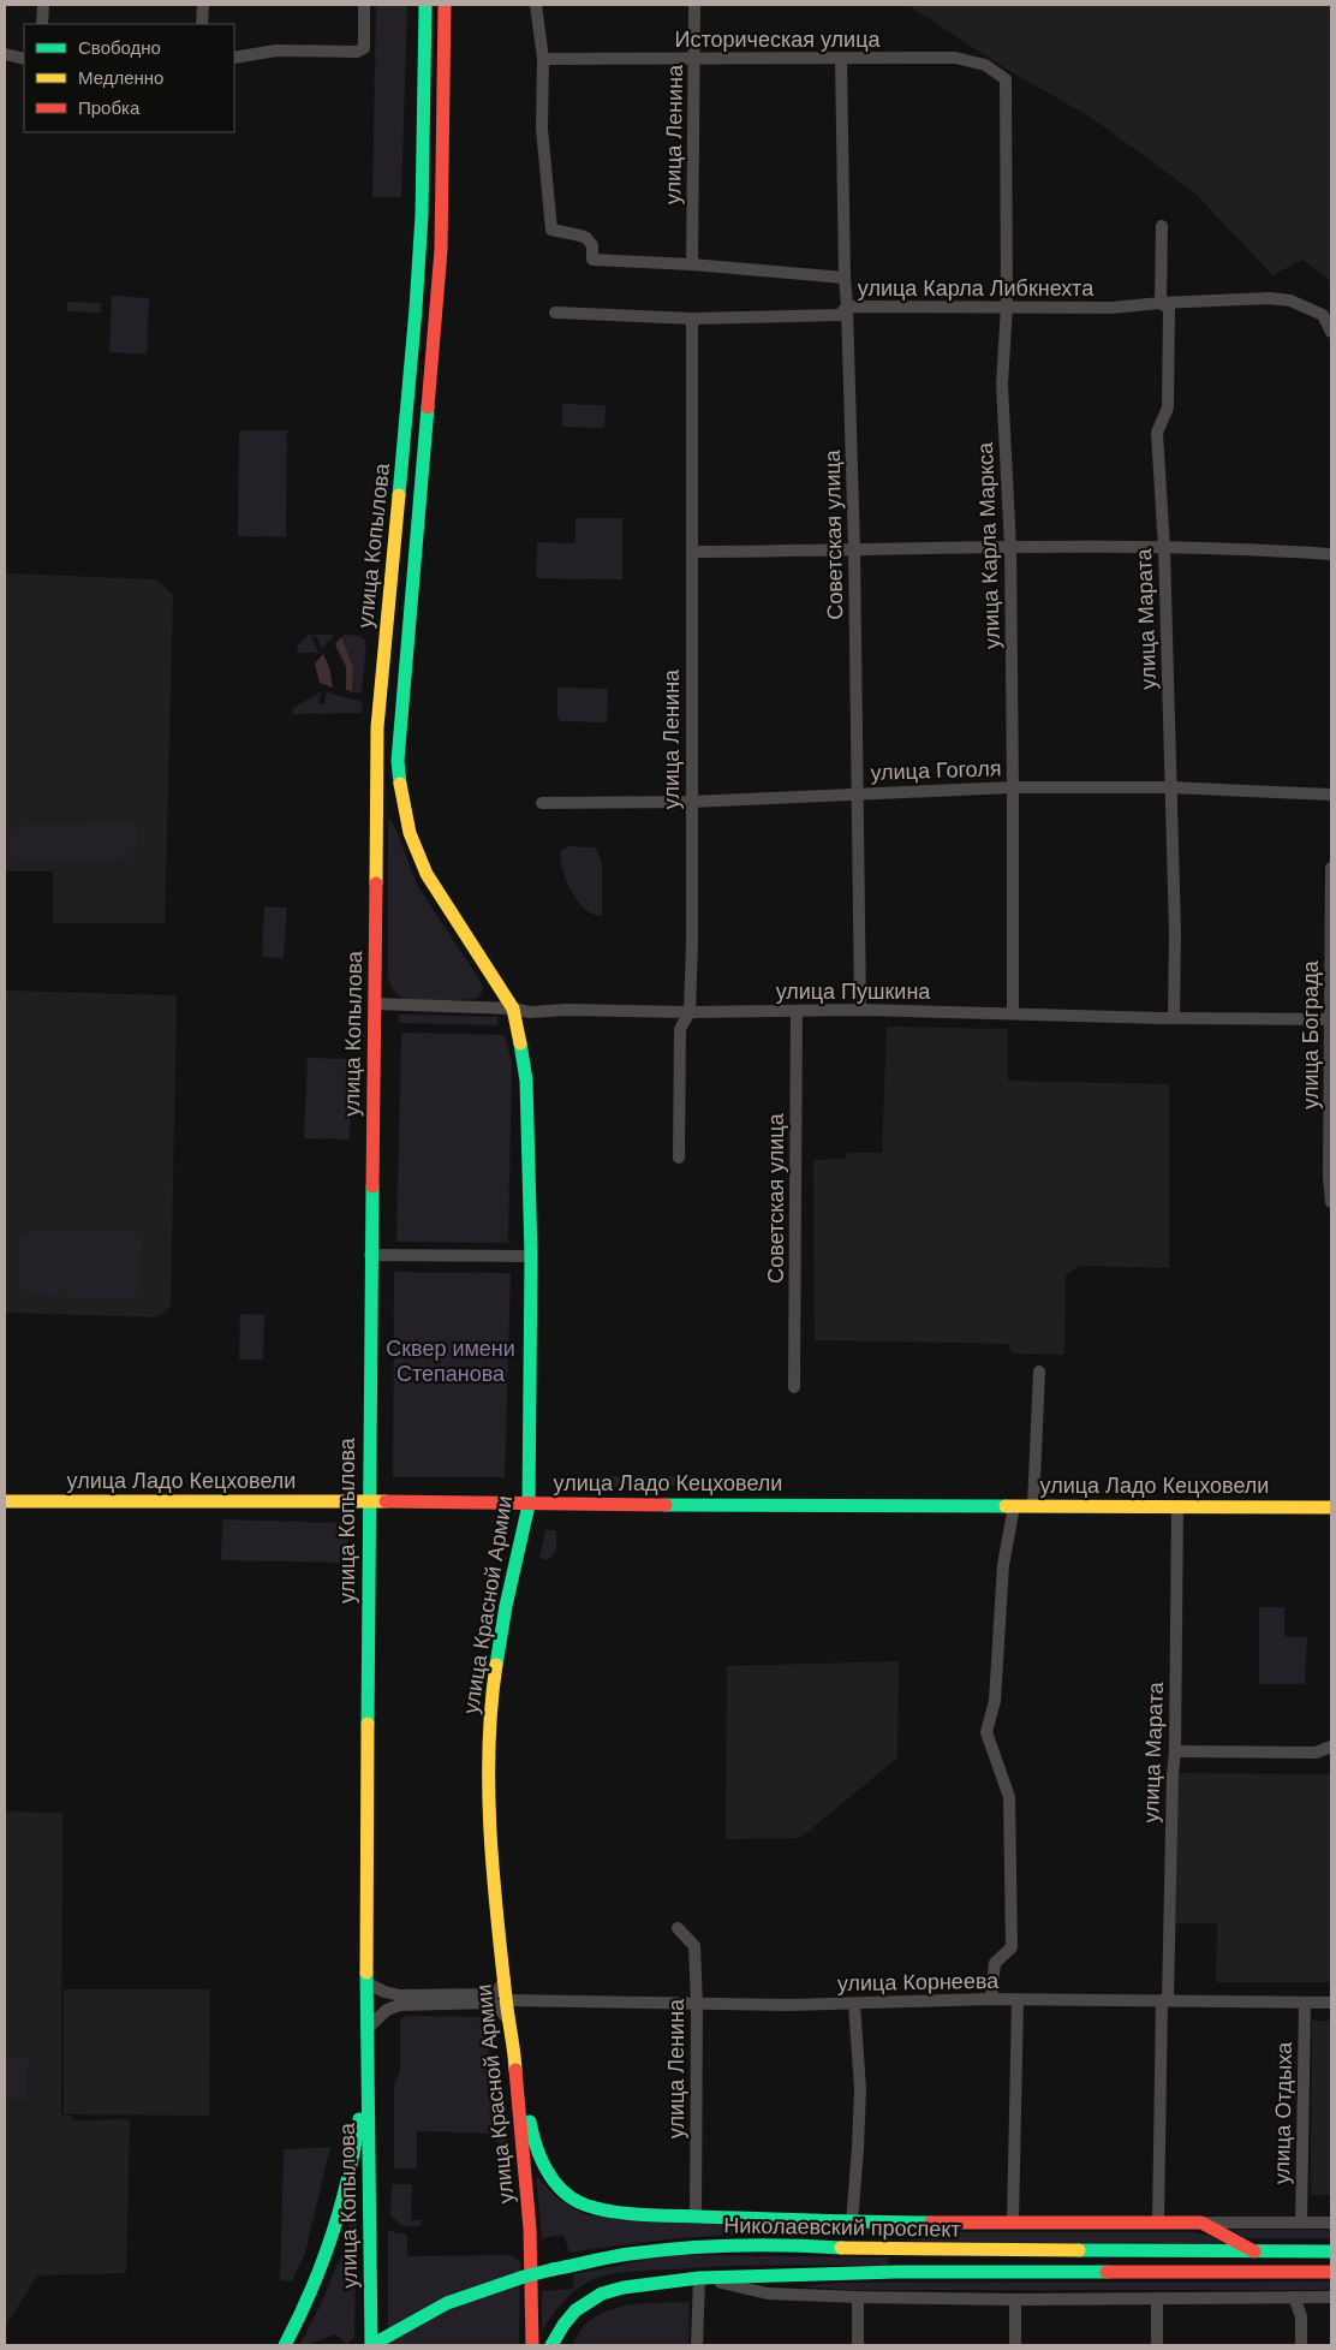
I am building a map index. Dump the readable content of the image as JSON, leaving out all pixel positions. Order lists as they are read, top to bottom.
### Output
{
  "streets": {
    "main road": [
      "улица Копылова",
      "улица Ладо Кецховели",
      "улица Красной Армии",
      "Николаевский проспект"
    ],
    "street": [
      "Историческая улица",
      "улица Ленина",
      "улица Карла Либкнехта",
      "Советская улица",
      "улица Карла Маркса",
      "улица Марата",
      "улица Гоголя",
      "улица Пушкина",
      "улица Бограда",
      "улица Корнеева",
      "улица Отдыха"
    ]
  },
  "crossings": [
    ["Историческая улица", "улица Ленина"],
    ["Историческая улица", "Советская улица"],
    ["Историческая улица", "улица Карла Маркса"],
    ["улица Ленина", "улица Карла Либкнехта"],
    ["улица Ленина", "улица Гоголя"],
    ["улица Ленина", "улица Пушкина"],
    ["улица Ленина", "улица Корнеева"],
    ["улица Ленина", "Николаевский проспект"],
    ["улица Карла Либкнехта", "Советская улица"],
    ["улица Карла Либкнехта", "улица Карла Маркса"],
    ["улица Карла Либкнехта", "улица Марата"],
    ["Советская улица", "улица Гоголя"],
    ["Советская улица", "улица Пушкина"],
    ["улица Копылова", "улица Пушкина"],
    ["улица Копылова", "улица Ладо Кецховели"],
    ["улица Копылова", "улица Красной Армии"],
    ["улица Копылова", "Николаевский проспект"],
    ["улица Карла Маркса", "улица Гоголя"],
    ["улица Карла Маркса", "улица Пушкина"],
    ["улица Марата", "улица Гоголя"],
    ["улица Марата", "улица Пушкина"],
    ["улица Марата", "улица Ладо Кецховели"],
    ["улица Марата", "улица Корнеева"],
    ["улица Марата", "Николаевский проспект"],
    ["улица Пушкина", "улица Бограда"],
    ["улица Пушкина", "улица Красной Армии"],
    ["улица Ладо Кецховели", "улица Красной Армии"],
    ["улица Красной Армии", "улица Корнеева"],
    ["улица Красной Армии", "Николаевский проспект"],
    ["улица Корнеева", "улица Отдыха"]
  ],
  "parks": ["Сквер имени Степанова"],
  "legend": ["Свободно", "Медленно", "Пробка"]
}
